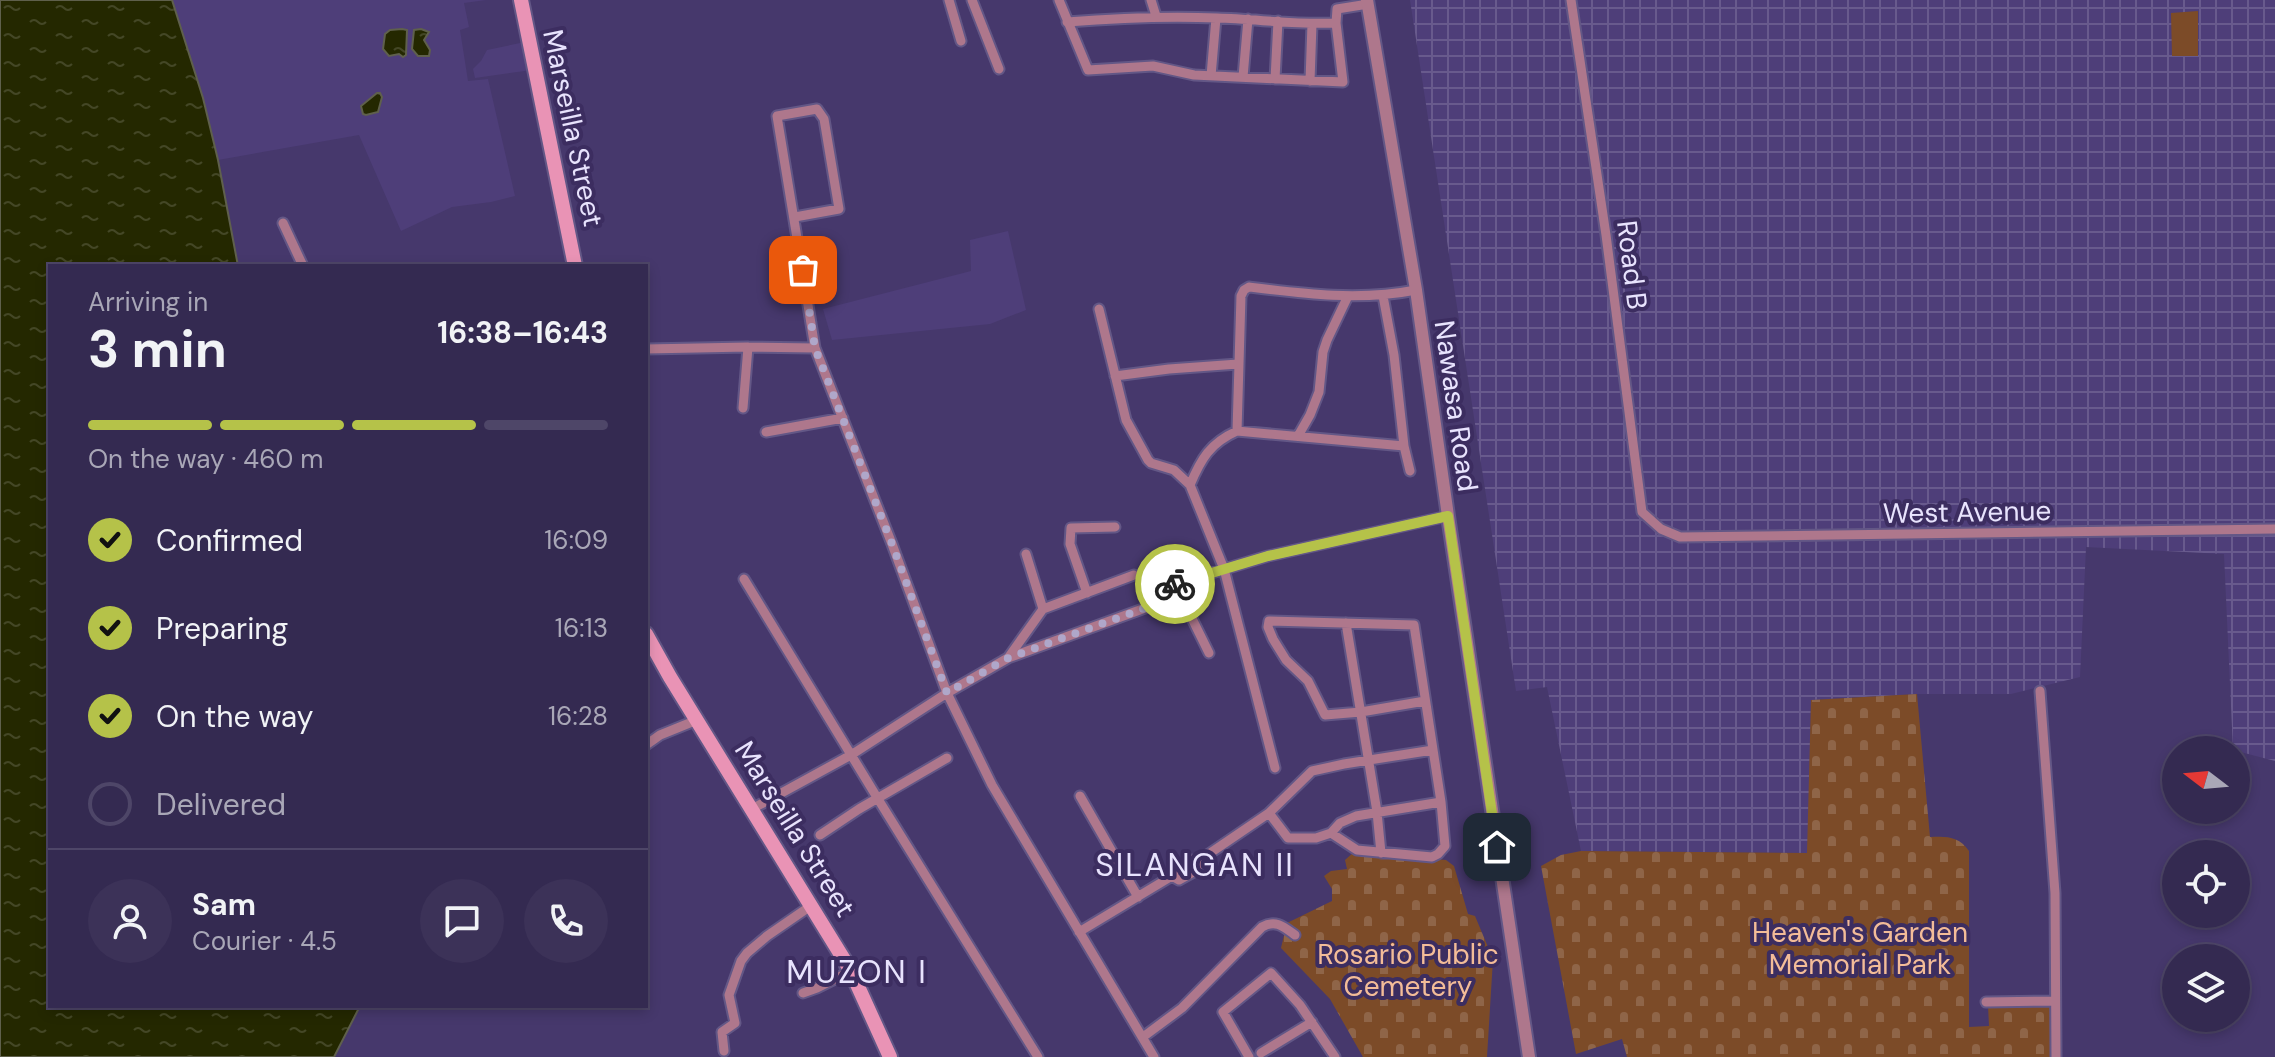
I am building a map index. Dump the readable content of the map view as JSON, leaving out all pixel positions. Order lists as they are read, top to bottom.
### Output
{
  "streets": {
    "main road": ["Marseilla Street"],
    "street": ["Road B", "Nawasa Road", "West Avenue"]
  },
  "crossings": [
    ["Road B", "West Avenue"]
  ],
  "districts": ["SILANGAN II", "MUZON I"],
  "parks": ["Heaven's Garden Memorial Park", "Rosario Public Cemetery"],
  "north": "left",
  "page": {
    "heading": ["3 min", "Arriving in", "16:38–16:43"],
    "panel": ["Sam", "Courier · 4.5"],
    "bar": "On the way · 460 m",
    "list": [
      ["Confirmed", "16:09"],
      ["Preparing", "16:13"],
      ["On the way", "16:28"],
      "Delivered"
    ]
  }
}
